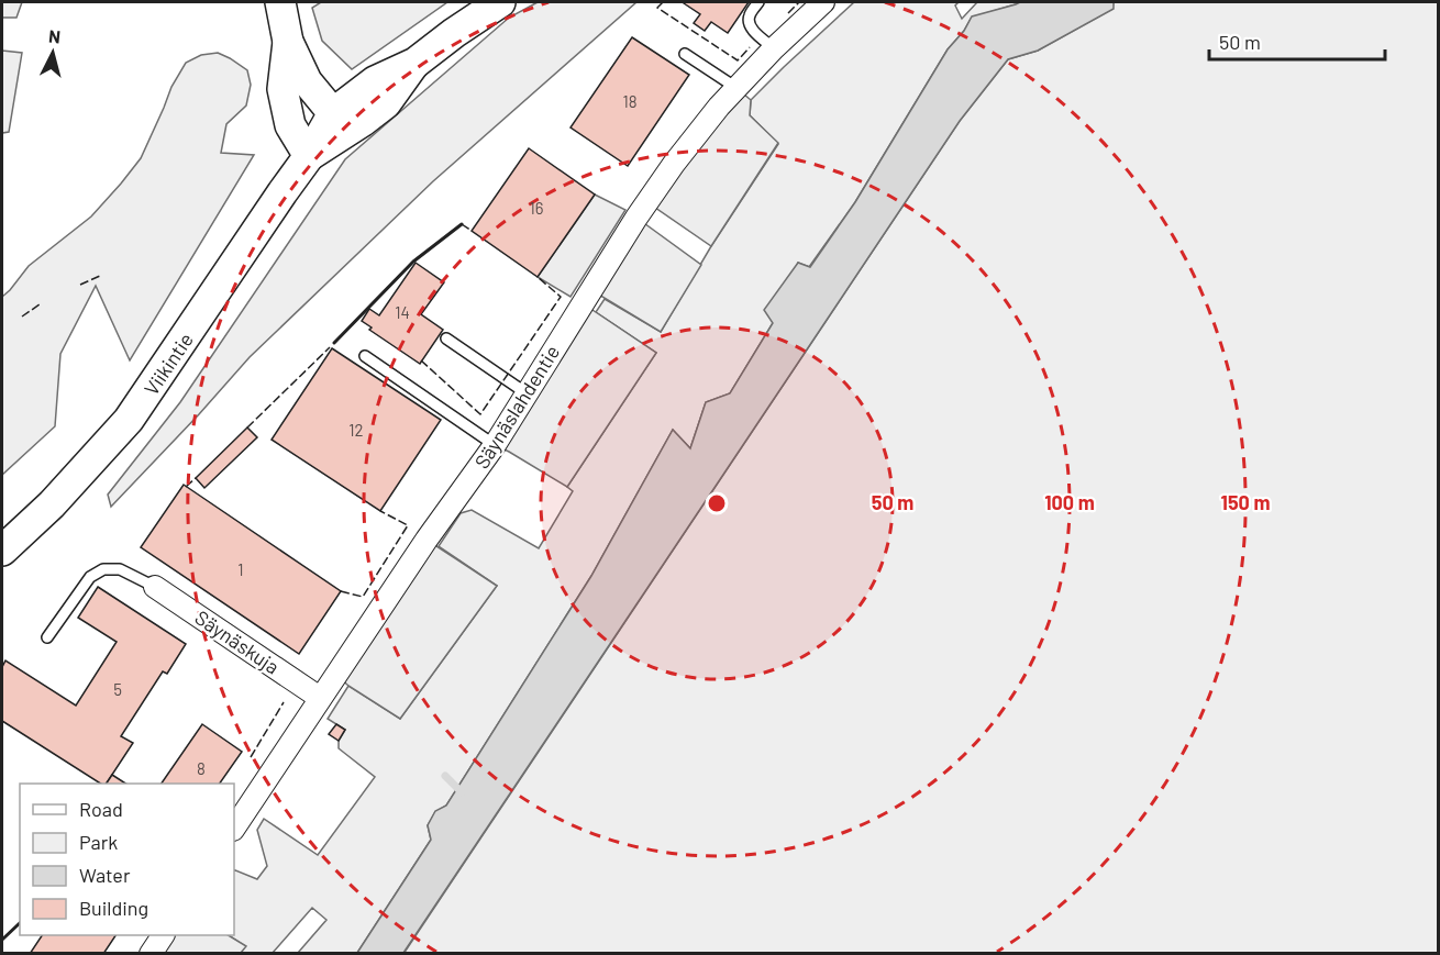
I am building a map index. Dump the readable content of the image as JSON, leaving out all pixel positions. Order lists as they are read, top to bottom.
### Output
{
  "streets": {
    "main road": ["Viikintie"],
    "street": ["Säynäslahdentie", "Säynäskuja"]
  },
  "crossings": [
    ["Säynäslahdentie", "Säynäskuja"]
  ],
  "house_numbers": [
    "18",
    "16",
    "14",
    "12",
    "1",
    "5",
    "8"
  ],
  "legend": [
    "Road",
    "Park",
    "Water",
    "Building"
  ],
  "scale_bar": "50 m",
  "north": "top",
  "rings": ["50 m", "100 m", "150 m"]
}
